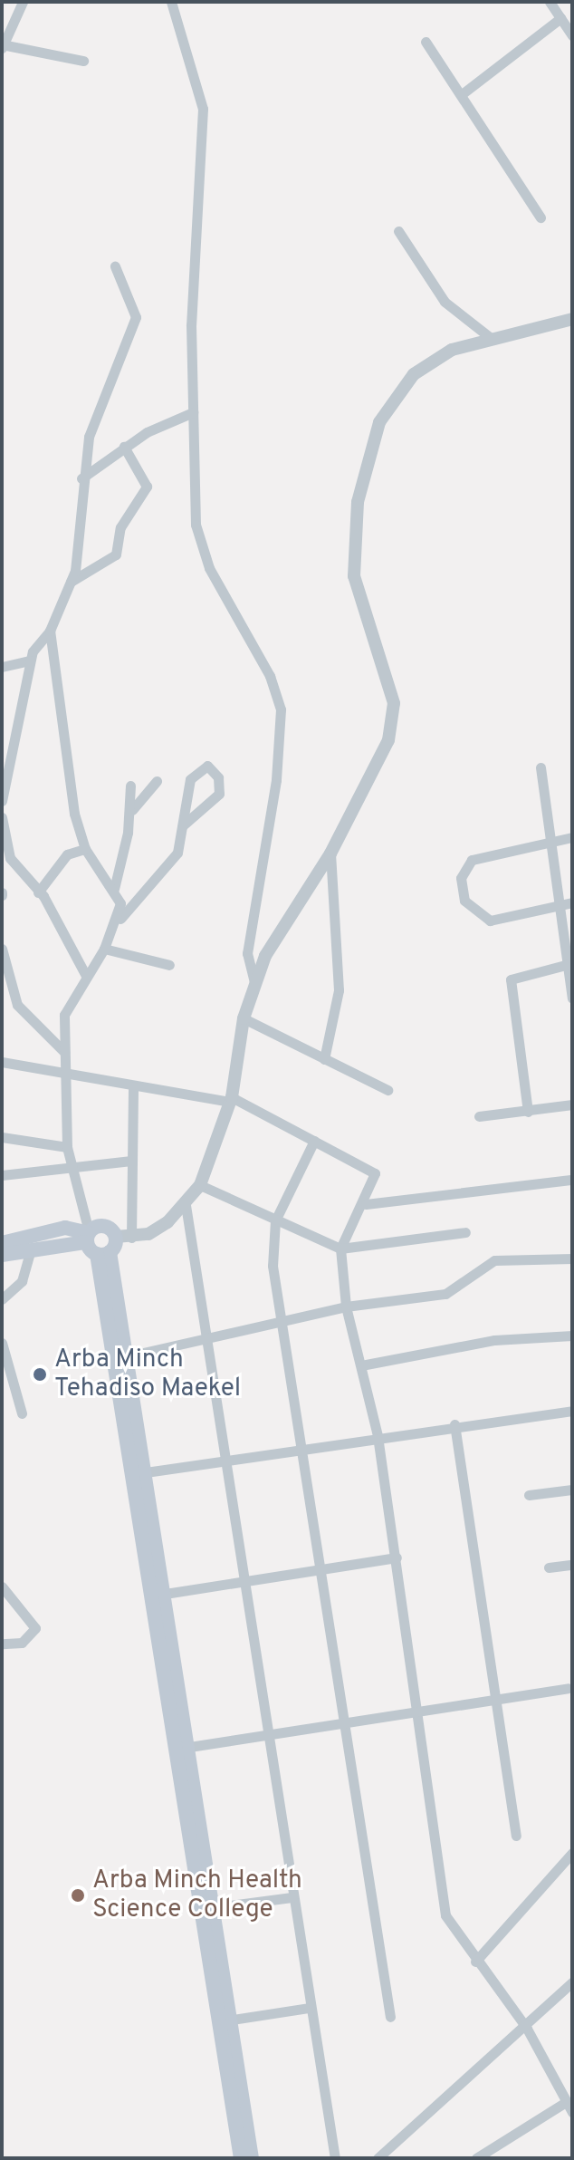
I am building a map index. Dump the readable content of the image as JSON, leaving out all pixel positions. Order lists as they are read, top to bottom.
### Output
{
  "places": ["Arba Minch Tehadiso Maekel", "Arba Minch Health Science College"]
}
